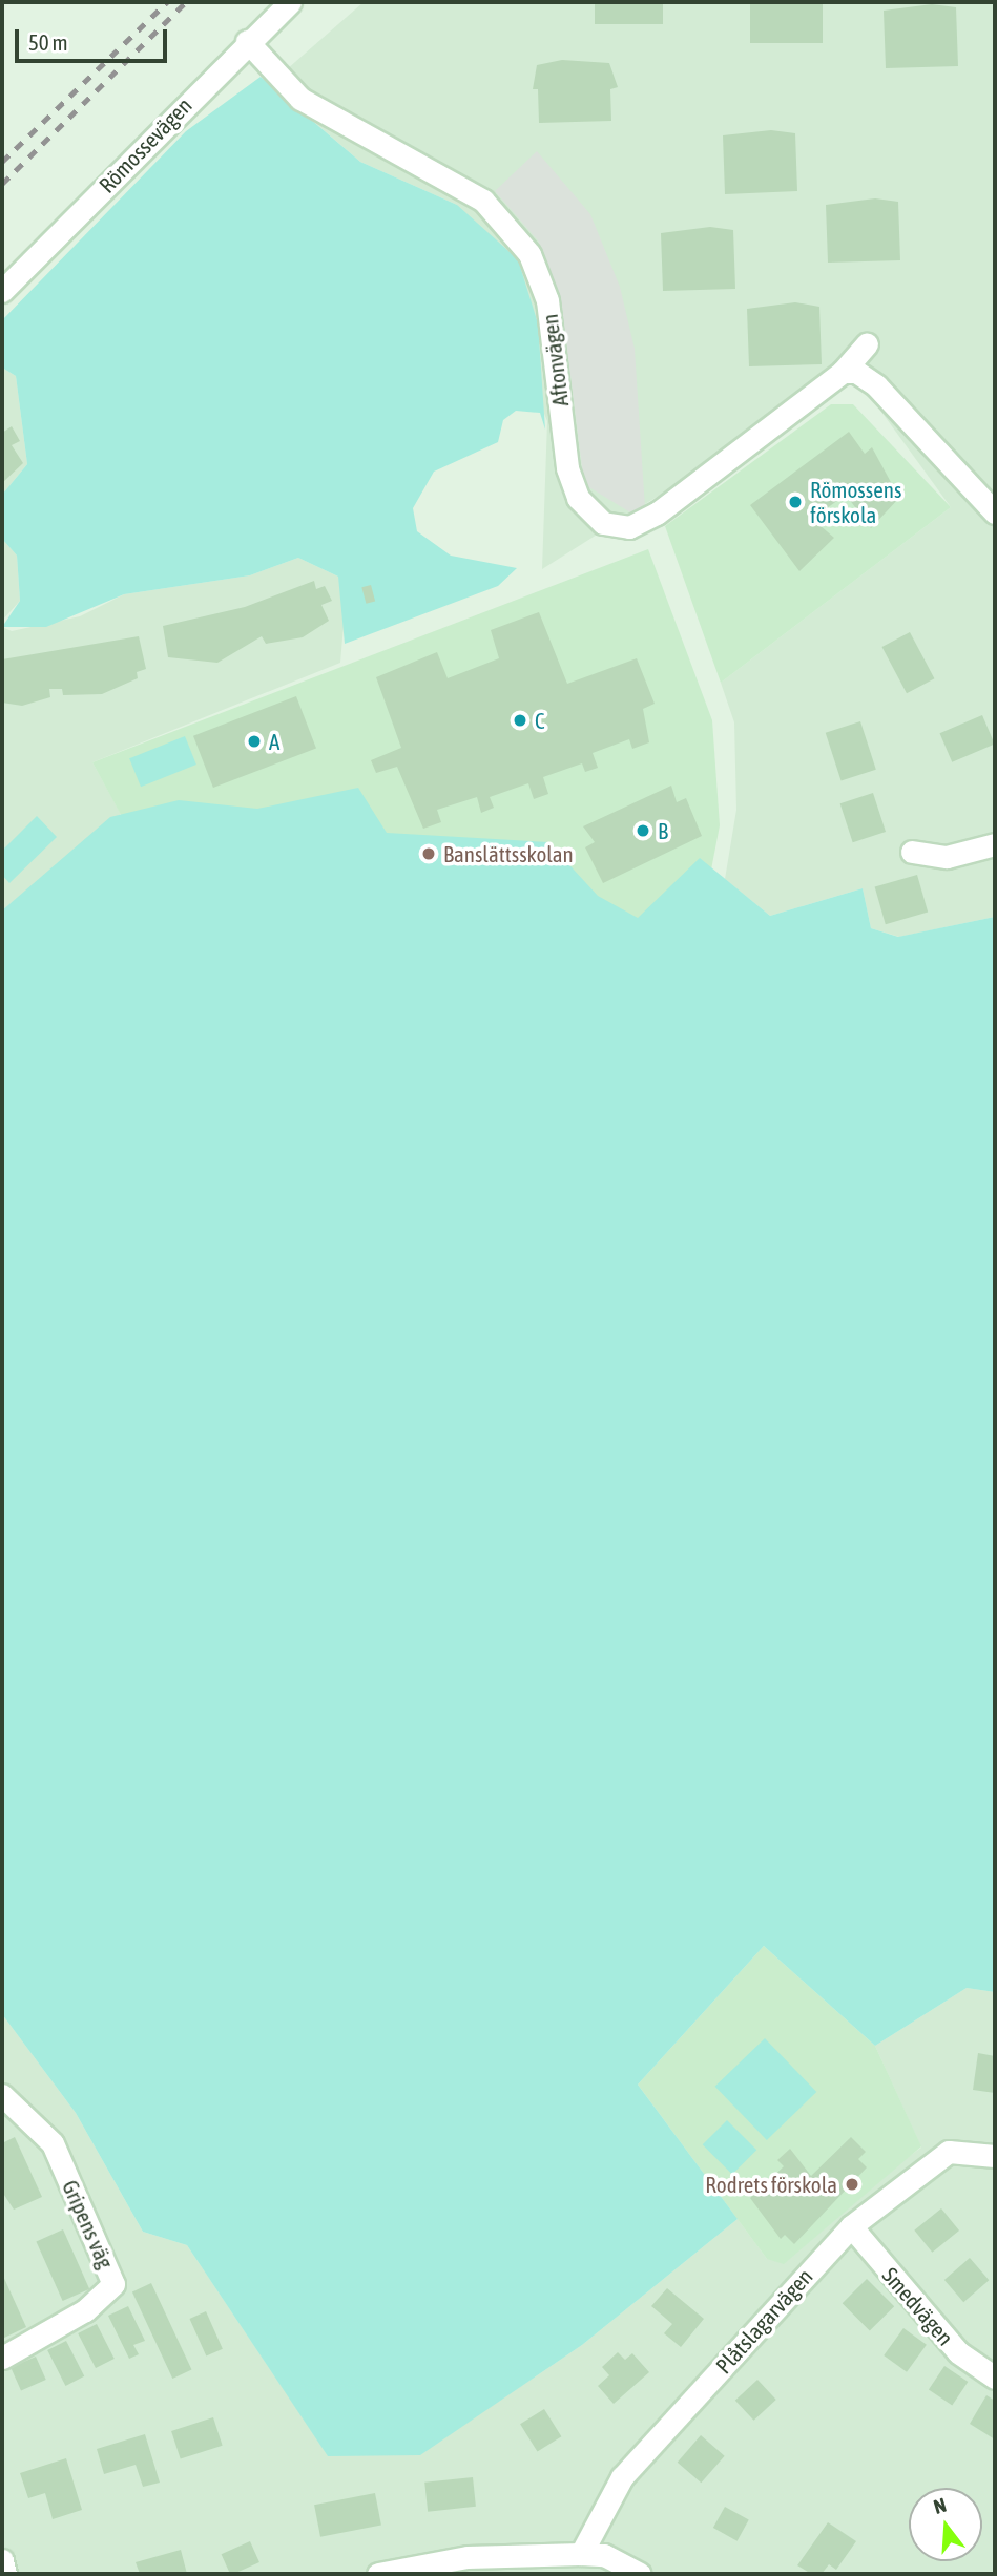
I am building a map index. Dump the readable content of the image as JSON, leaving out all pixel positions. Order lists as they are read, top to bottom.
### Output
{
  "streets": {
    "street": [
      "Römossevägen",
      "Aftonvägen",
      "Gripens väg",
      "Smedvägen",
      "Plåtslagarvägen"
    ]
  },
  "crossings": [
    ["Römossevägen", "Aftonvägen"],
    ["Smedvägen", "Plåtslagarvägen"]
  ],
  "places": [
    "Römossens förskola",
    "C",
    "A",
    "B",
    "Banslättsskolan",
    "Rodrets förskola"
  ],
  "scale_bar": "50 m",
  "north": "top"
}
